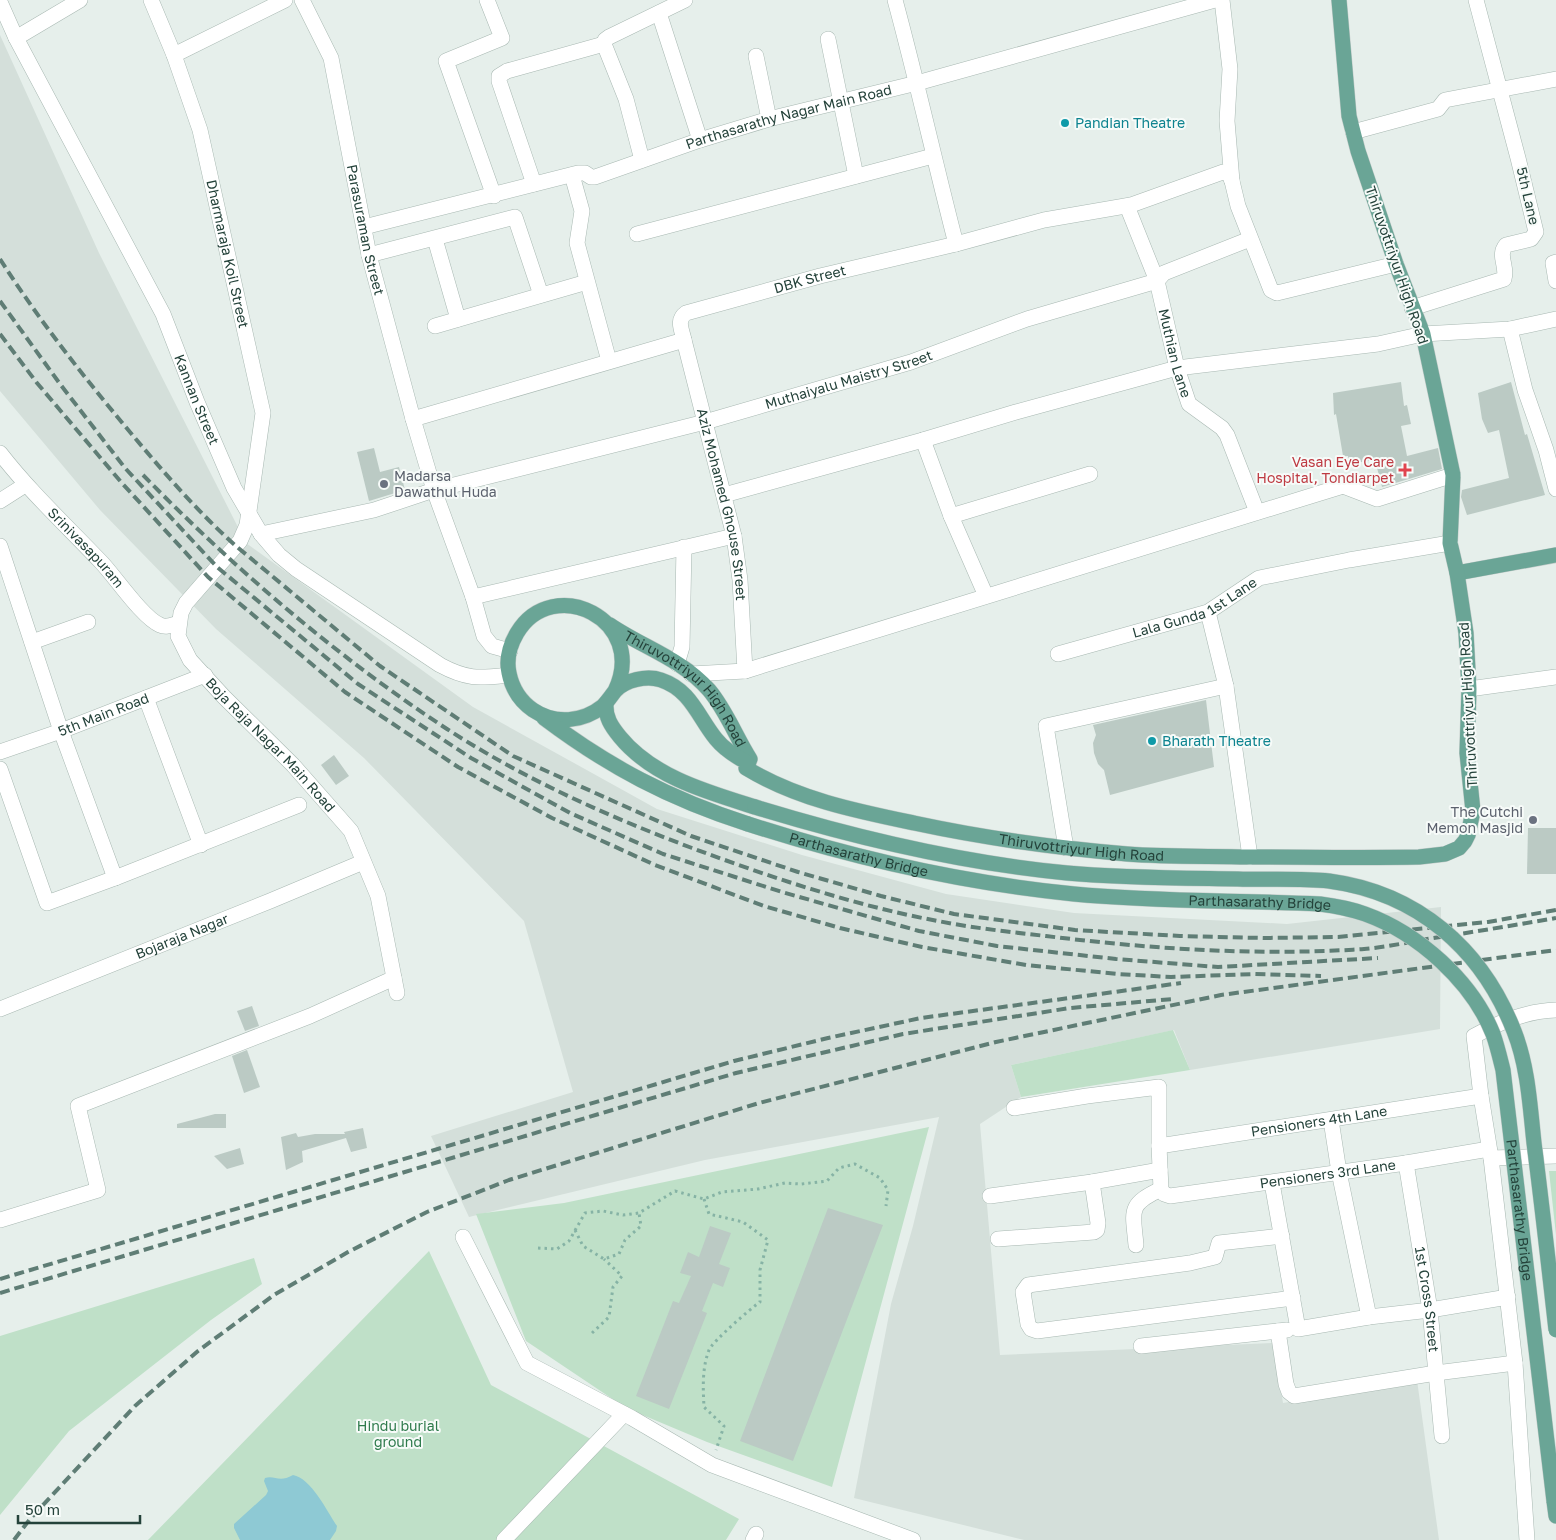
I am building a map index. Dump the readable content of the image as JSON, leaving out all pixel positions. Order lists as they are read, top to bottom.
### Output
{
  "streets": {
    "main road": ["Thiruvottriyur High Road", "Parthasarathy Bridge"],
    "street": [
      "Parthasarathy Nagar Main Road",
      "5th Lane",
      "Parasuraman Street",
      "Dharmaraja Koil Street",
      "DBK Street",
      "Muthian Lane",
      "Muthaiyalu Maistry Street",
      "Kannan Street",
      "Aziz Mohamed Ghouse Street",
      "Srinivasapuram",
      "Lala Gunda 1st Lane",
      "5th Main Road",
      "Boja Raja Nagar Main Road",
      "Bojaraja Nagar",
      "Pensioners 4th Lane",
      "Pensioners 3rd Lane",
      "1st Cross Street"
    ]
  },
  "crossings": [
    ["Parthasarathy Nagar Main Road", "Parasuraman Street"],
    ["5th Lane", "Thiruvottriyur High Road"],
    ["Parasuraman Street", "Thiruvottriyur High Road"],
    ["Parasuraman Street", "Muthaiyalu Maistry Street"],
    ["Parasuraman Street", "Kannan Street"],
    ["Parasuraman Street", "Parthasarathy Bridge"],
    ["Dharmaraja Koil Street", "Kannan Street"],
    ["Thiruvottriyur High Road", "Kannan Street"],
    ["Thiruvottriyur High Road", "Lala Gunda 1st Lane"],
    ["Thiruvottriyur High Road", "Parthasarathy Bridge"],
    ["DBK Street", "Muthian Lane"],
    ["DBK Street", "Aziz Mohamed Ghouse Street"],
    ["Muthian Lane", "Muthaiyalu Maistry Street"],
    ["Muthaiyalu Maistry Street", "Kannan Street"],
    ["Muthaiyalu Maistry Street", "Aziz Mohamed Ghouse Street"],
    ["Kannan Street", "Parthasarathy Bridge"],
    ["Srinivasapuram", "Boja Raja Nagar Main Road"],
    ["5th Main Road", "Boja Raja Nagar Main Road"],
    ["Boja Raja Nagar Main Road", "Bojaraja Nagar"],
    ["Pensioners 3rd Lane", "1st Cross Street"]
  ],
  "parks": ["Hindu burial ground"],
  "places": {
    "other": [
      "Pandian Theatre",
      "Madarsa Dawathul Huda",
      "Bharath Theatre",
      "The Cutchi Memon Masjid"
    ],
    "health": ["Vasan Eye Care Hospital, Tondiarpet"]
  },
  "scale_bar": "50 m"
}
